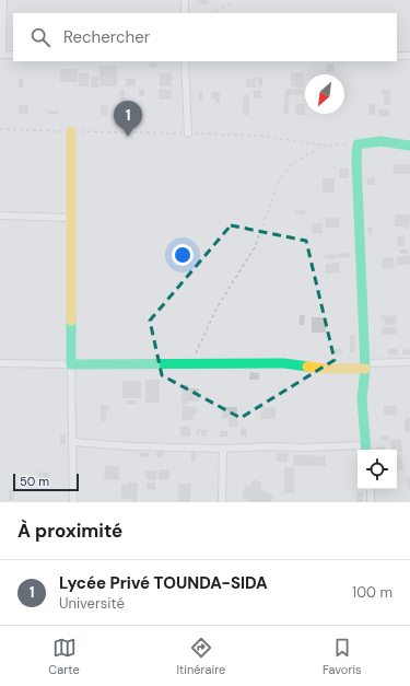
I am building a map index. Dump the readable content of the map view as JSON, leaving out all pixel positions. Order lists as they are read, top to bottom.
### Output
{
  "scale_bar": "50 m",
  "north": "bottom left",
  "page": {
    "search": "Rechercher",
    "pins": "1",
    "scale": "50 m",
    "heading": "À proximité",
    "list": [
      {
        "mark": "1",
        "name": "Lycée Privé TOUNDA-SIDA",
        "note": "Université",
        "value": "100 m"
      }
    ],
    "nav": ["Carte", "Itinéraire", "Favoris"]
  }
}
